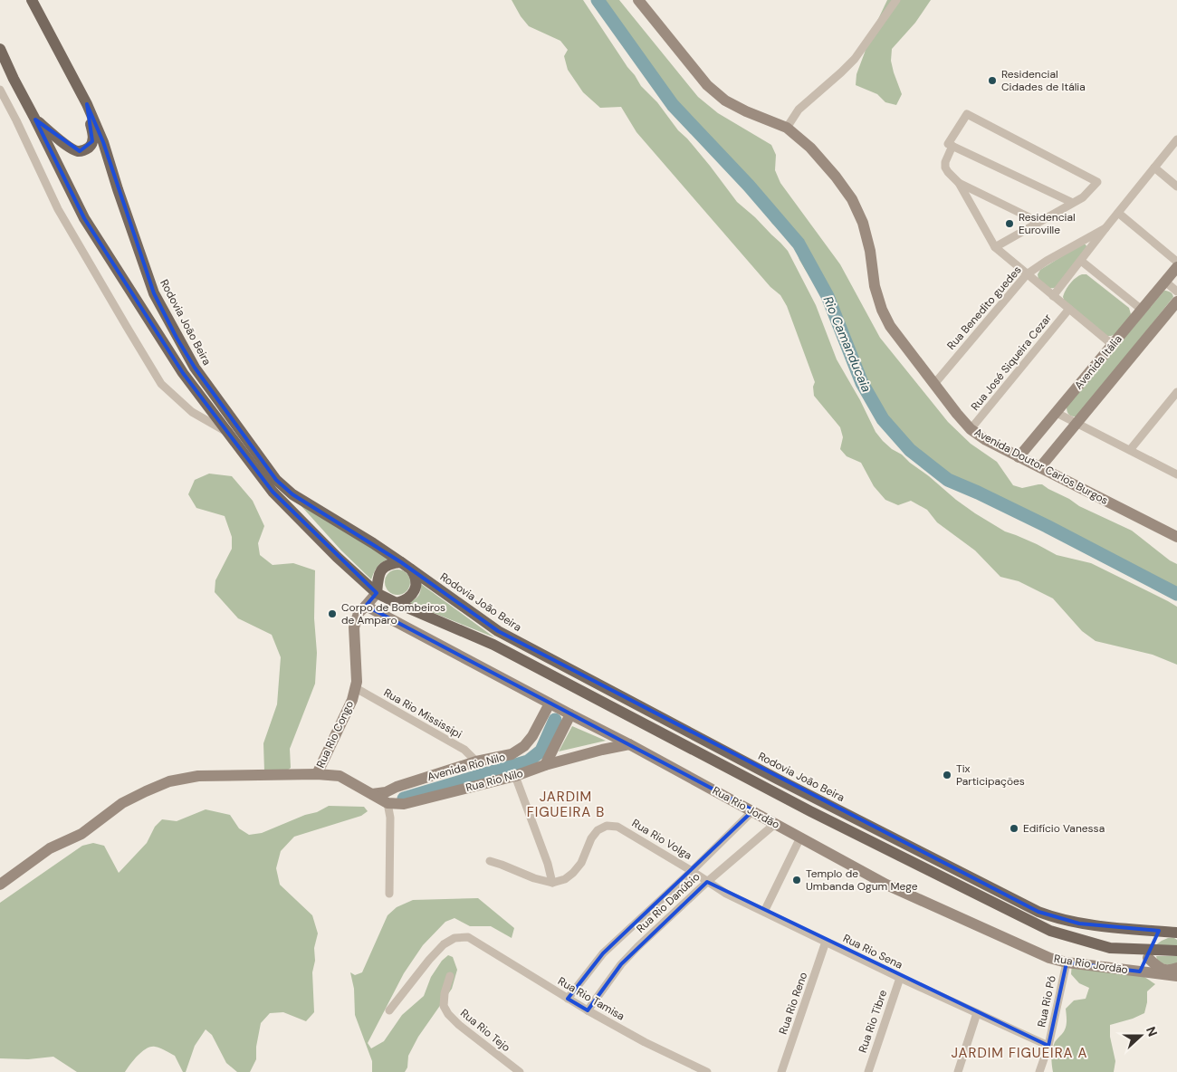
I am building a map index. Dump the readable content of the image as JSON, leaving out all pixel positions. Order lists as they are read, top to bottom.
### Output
{
  "streets": {
    "main road": ["Rodovia João Beira"],
    "street": [
      "Rua Benedito guedes",
      "Rua José Siqueira Cezar",
      "Avenida Itália",
      "Avenida Doutor Carlos Burgos",
      "Rua Rio Mississipi",
      "Rua Rio Congo",
      "Avenida Rio Nilo",
      "Rua Rio Nilo",
      "Rua Rio Jordão",
      "Rua Rio Volga",
      "Rua Rio Danúbio",
      "Rua Rio Sena",
      "Rua Rio Tamisa",
      "Rua Rio Pó",
      "Rua Rio Reno",
      "Rua Rio Tibre",
      "Rua Rio Tejo"
    ]
  },
  "crossings": [
    ["Rua Benedito guedes", "Avenida Doutor Carlos Burgos"],
    ["Rodovia João Beira", "Rua Rio Congo"],
    ["Rua José Siqueira Cezar", "Avenida Doutor Carlos Burgos"],
    ["Avenida Itália", "Avenida Doutor Carlos Burgos"],
    ["Rua Rio Mississipi", "Rua Rio Congo"],
    ["Rua Rio Mississipi", "Avenida Rio Nilo"],
    ["Rua Rio Congo", "Rua Rio Jordão"],
    ["Avenida Rio Nilo", "Rua Rio Nilo"],
    ["Avenida Rio Nilo", "Rua Rio Jordão"],
    ["Rua Rio Nilo", "Rua Rio Jordão"],
    ["Rua Rio Jordão", "Rua Rio Danúbio"],
    ["Rua Rio Jordão", "Rua Rio Pó"],
    ["Rua Rio Volga", "Rua Rio Danúbio"],
    ["Rua Rio Volga", "Rua Rio Sena"],
    ["Rua Rio Danúbio", "Rua Rio Sena"],
    ["Rua Rio Danúbio", "Rua Rio Tamisa"],
    ["Rua Rio Sena", "Rua Rio Pó"],
    ["Rua Rio Sena", "Rua Rio Reno"],
    ["Rua Rio Sena", "Rua Rio Tibre"]
  ],
  "districts": ["JARDIM FIGUEIRA B", "JARDIM FIGUEIRA A"],
  "water": ["Rio Camanducaia"],
  "places": [
    "Residencial Cidades de Itália",
    "Residencial Euroville",
    "Corpo de Bombeiros de Amparo",
    "Tix Participações",
    "Edifício Vanessa",
    "Templo de Umbanda Ogum Mege"
  ],
  "north": "right"
}
